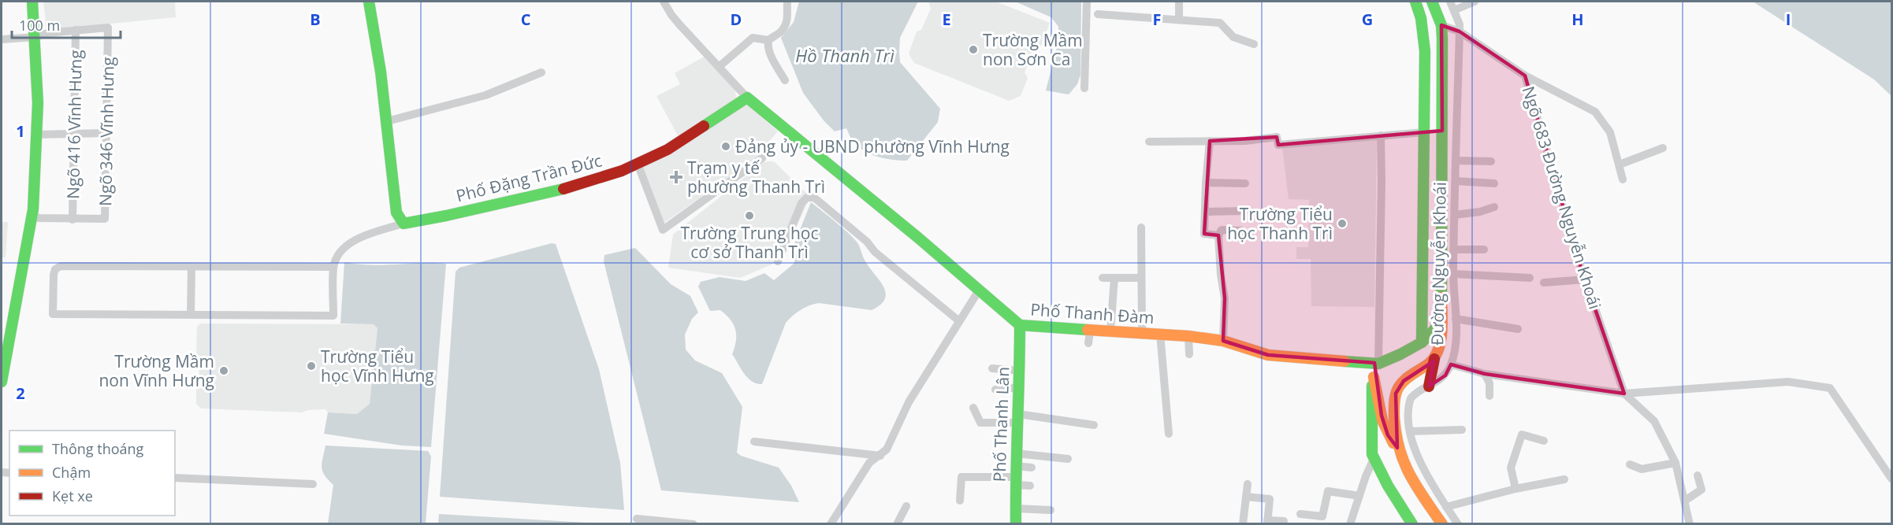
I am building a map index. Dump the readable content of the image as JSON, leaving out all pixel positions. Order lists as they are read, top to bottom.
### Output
{
  "streets": {
    "street": [
      "Ngõ 416 Vĩnh Hưng",
      "Ngõ 346 Vĩnh Hưng",
      "Phố Đặng Trần Đức",
      "Ngõ 683 Đường Nguyễn Khoái",
      "Đường Nguyễn Khoái",
      "Phố Thanh Đàm",
      "Phố Thanh Lân"
    ]
  },
  "crossings": [
    ["Ngõ 416 Vĩnh Hưng", "Ngõ 346 Vĩnh Hưng"],
    ["Phố Đặng Trần Đức", "Phố Thanh Đàm"],
    ["Ngõ 683 Đường Nguyễn Khoái", "Đường Nguyễn Khoái"],
    ["Đường Nguyễn Khoái", "Phố Thanh Đàm"],
    ["Phố Thanh Đàm", "Phố Thanh Lân"]
  ],
  "water": ["Hồ Thanh Trì"],
  "places": {
    "other": [
      "Trường Mầm non Sơn Ca",
      "Đảng ủy - UBND phường Vĩnh Hưng",
      "Trường Trung học cơ sở Thanh Trì",
      "Trường Tiểu học Thanh Trì",
      "Trường Tiểu học Vĩnh Hưng",
      "Trường Mầm non Vĩnh Hưng"
    ],
    "health": ["Trạm y tế phường Thanh Trì"]
  },
  "legend": ["Thông thoáng", "Chậm", "Kẹt xe"],
  "scale_bar": "100 m",
  "grid": {
    "columns": [
      "B",
      "C",
      "D",
      "E",
      "F",
      "G",
      "H",
      "I"
    ],
    "rows": ["1", "2"]
  }
}
